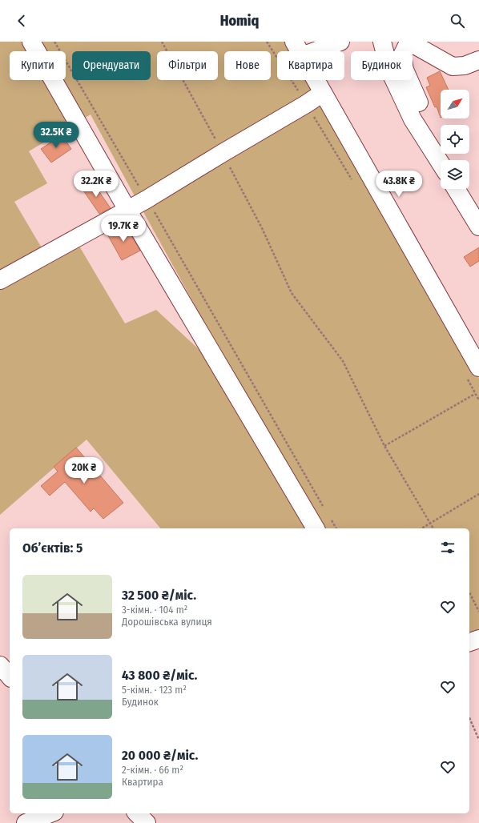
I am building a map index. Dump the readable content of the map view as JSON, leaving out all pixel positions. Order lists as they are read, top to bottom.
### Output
{
  "north": "top right",
  "page": {
    "header": "Homiq",
    "chip": [
      "Купити",
      "Орендувати",
      "Фільтри",
      "Нове",
      "Квартира",
      "Будинок"
    ],
    "price": [
      "32.5K ₴",
      "32.2K ₴",
      "43.8K ₴",
      "19.7K ₴",
      "20K ₴"
    ],
    "heading": "Об’єктів: 5",
    "list": [
      {
        "name": "32 500 ₴/міс.",
        "note": "3-кімн. · 104 m² · Дорошівська вулиця"
      },
      {
        "name": "43 800 ₴/міс.",
        "note": "5-кімн. · 123 m² · Будинок"
      },
      {
        "name": "20 000 ₴/міс.",
        "note": "2-кімн. · 66 m² · Квартира"
      }
    ]
  }
}
